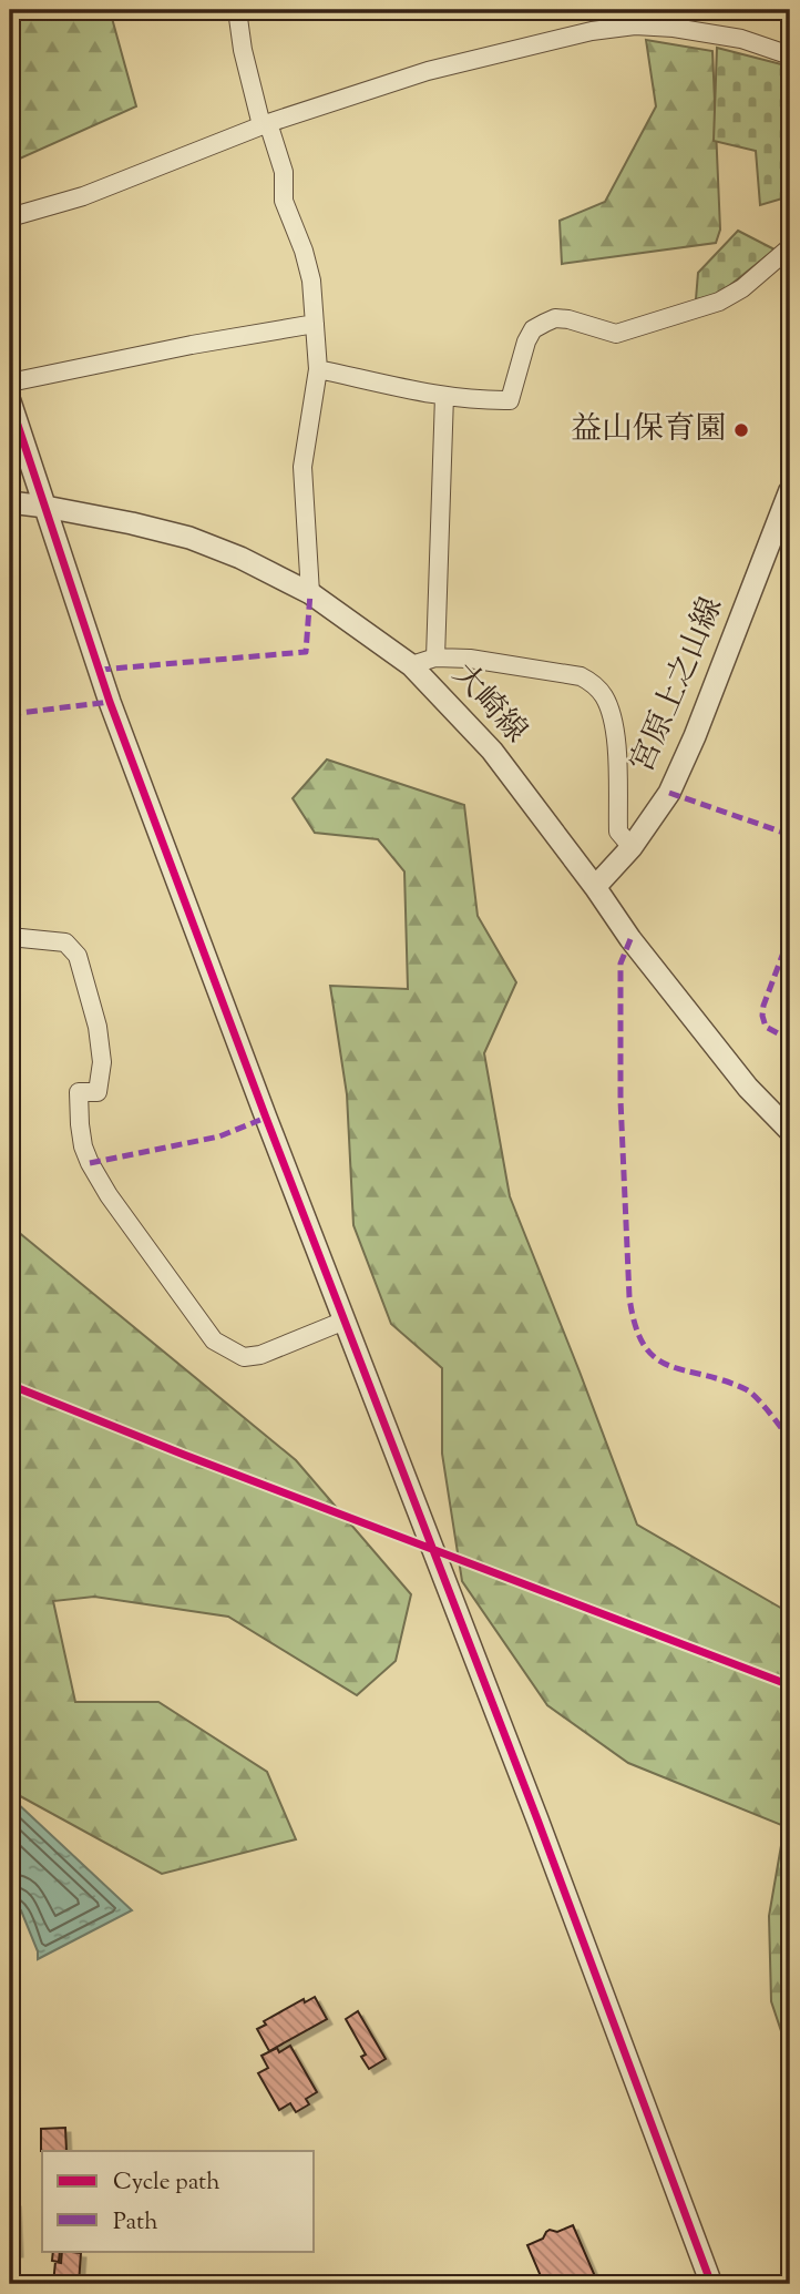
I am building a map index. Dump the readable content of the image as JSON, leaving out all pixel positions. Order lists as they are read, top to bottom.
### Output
{
  "streets": {
    "street": ["宮原上之山線", "大崎線"]
  },
  "crossings": [
    ["宮原上之山線", "大崎線"]
  ],
  "places": ["益山保育園"],
  "legend": ["Cycle path", "Path"]
}
